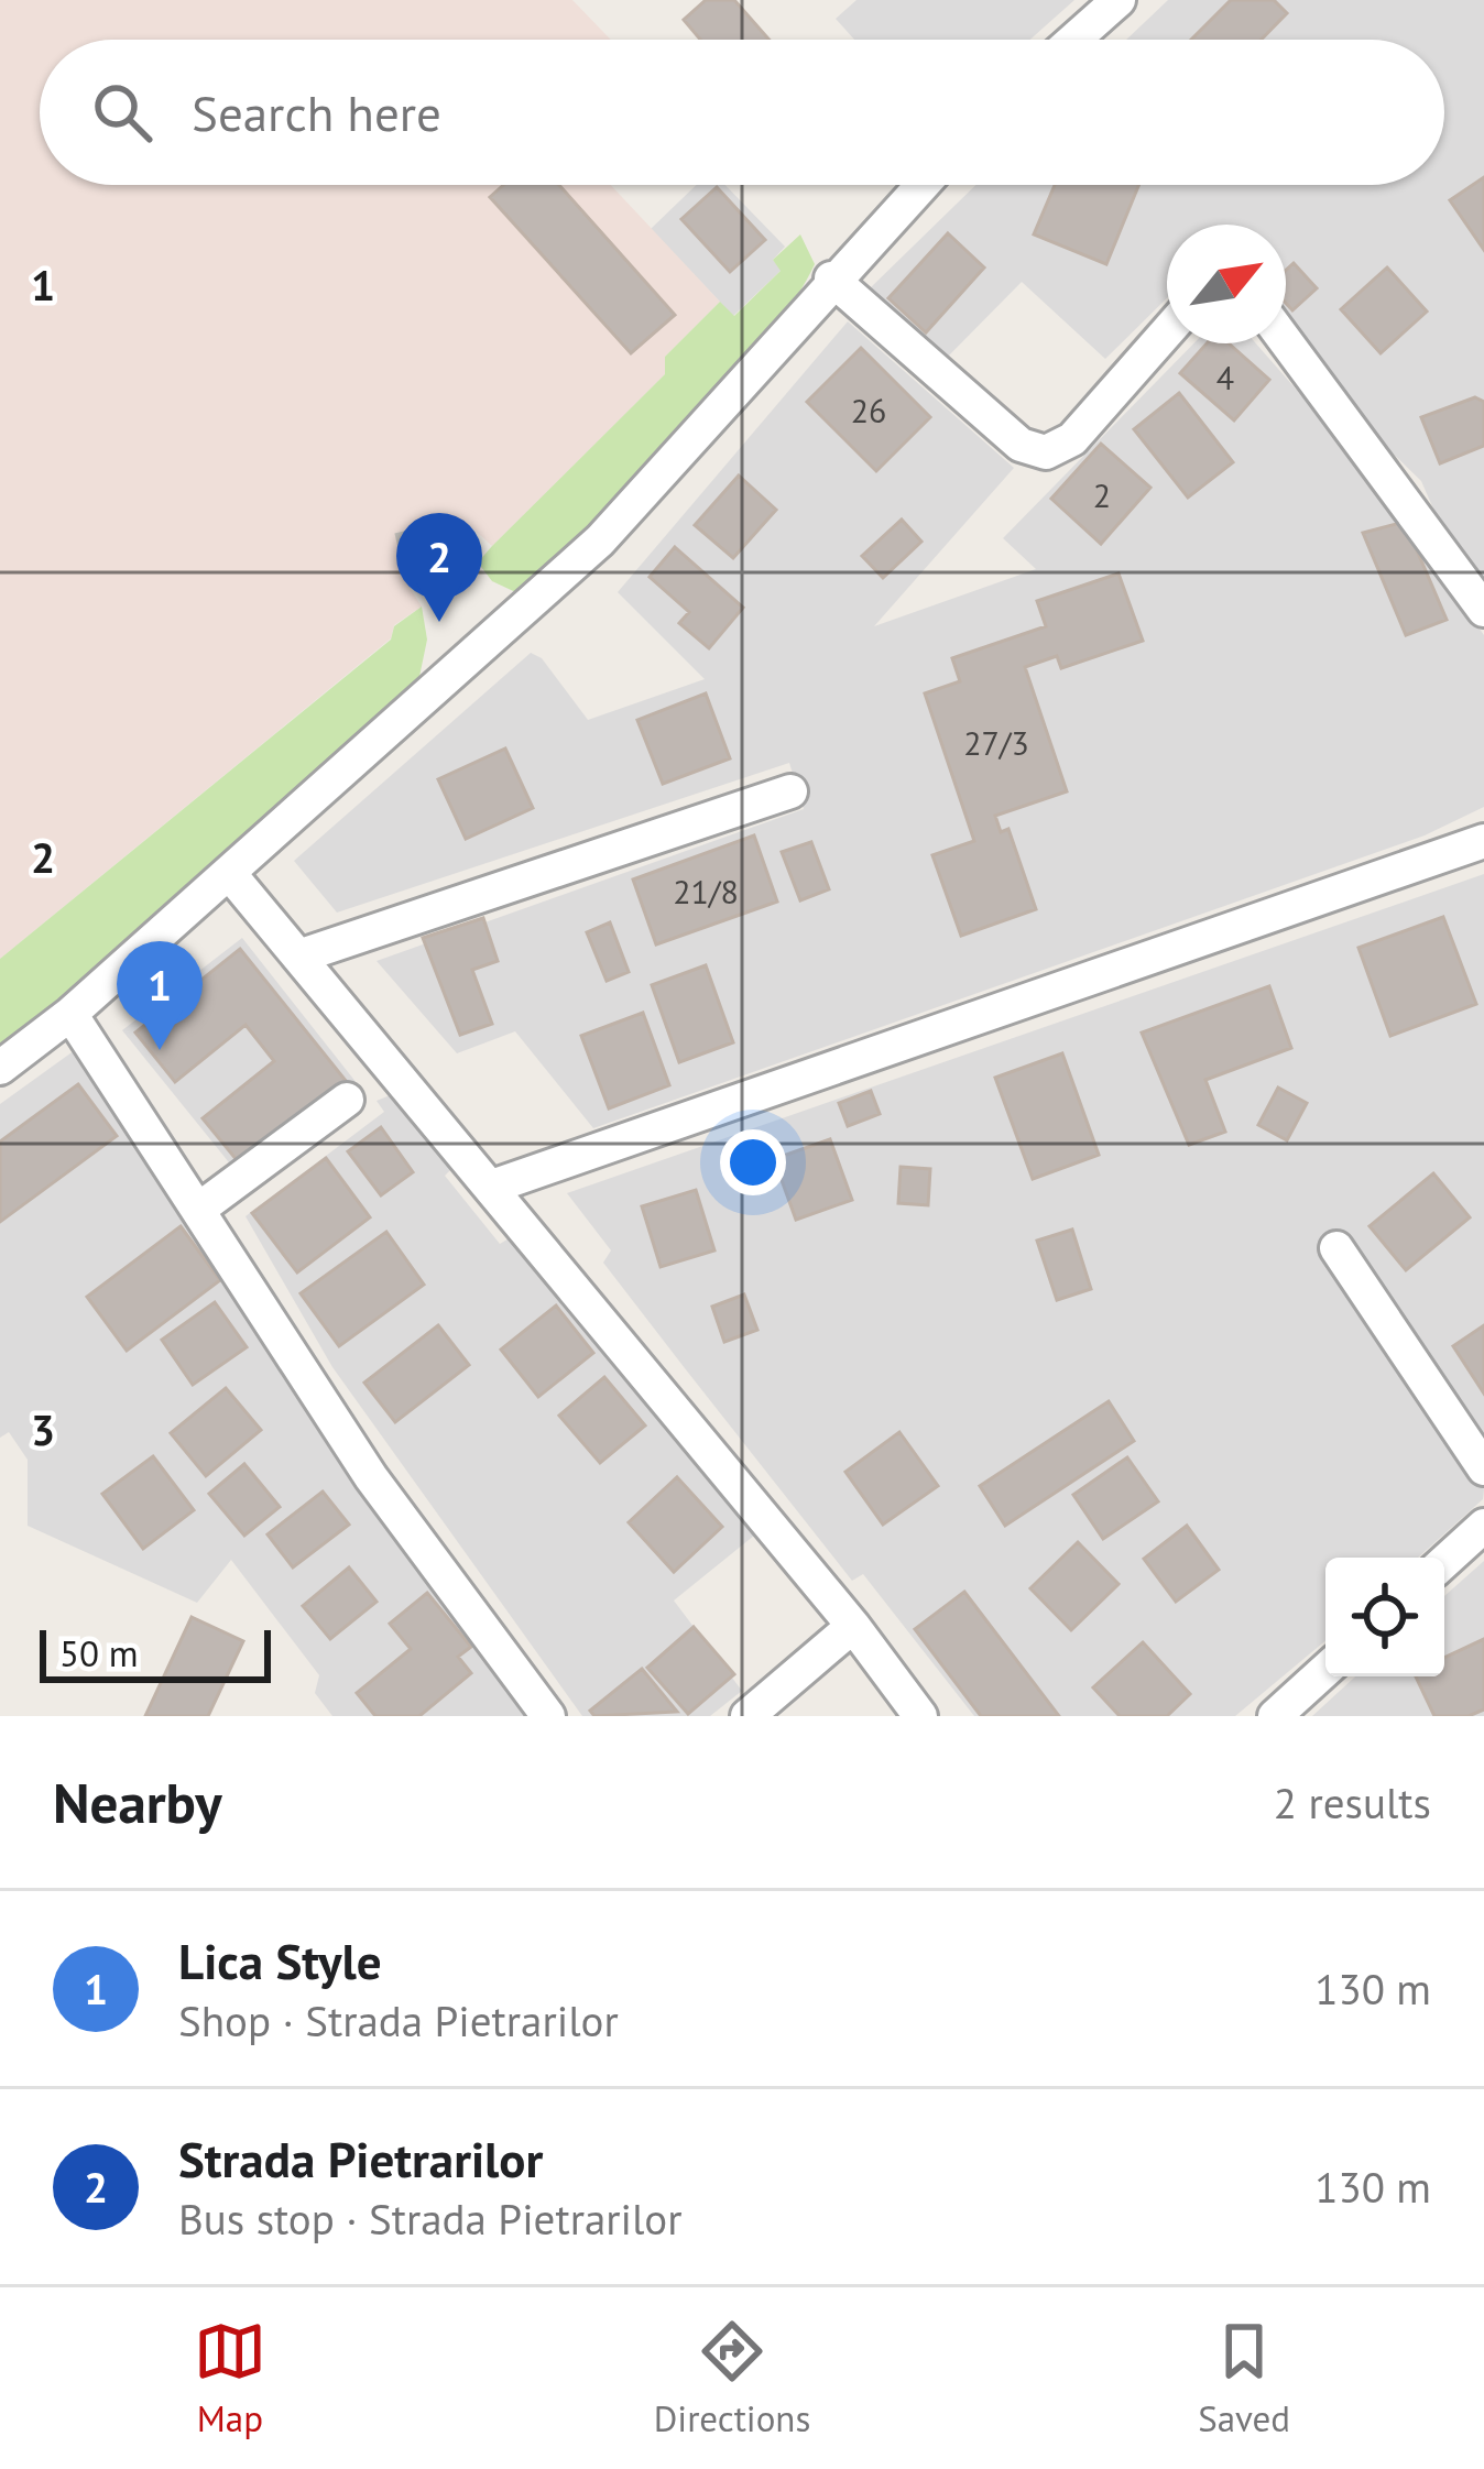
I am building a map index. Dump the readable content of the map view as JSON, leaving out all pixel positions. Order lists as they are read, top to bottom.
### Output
{
  "house_numbers": [
    "4",
    "26",
    "2",
    "27/3",
    "21/8"
  ],
  "scale_bar": "50 m",
  "north": "top right",
  "page": {
    "search": "Search here",
    "pins": ["2", "1"],
    "scale": "50 m",
    "heading": ["Nearby", "2 results"],
    "list": [
      {
        "mark": "1",
        "name": "Lica Style",
        "note": "Shop · Strada Pietrarilor",
        "value": "130 m"
      },
      {
        "mark": "2",
        "name": "Strada Pietrarilor",
        "note": "Bus stop · Strada Pietrarilor",
        "value": "130 m"
      }
    ],
    "nav": ["Map", "Directions", "Saved"]
  },
  "grid": {
    "rows": ["1", "2", "3"]
  }
}
